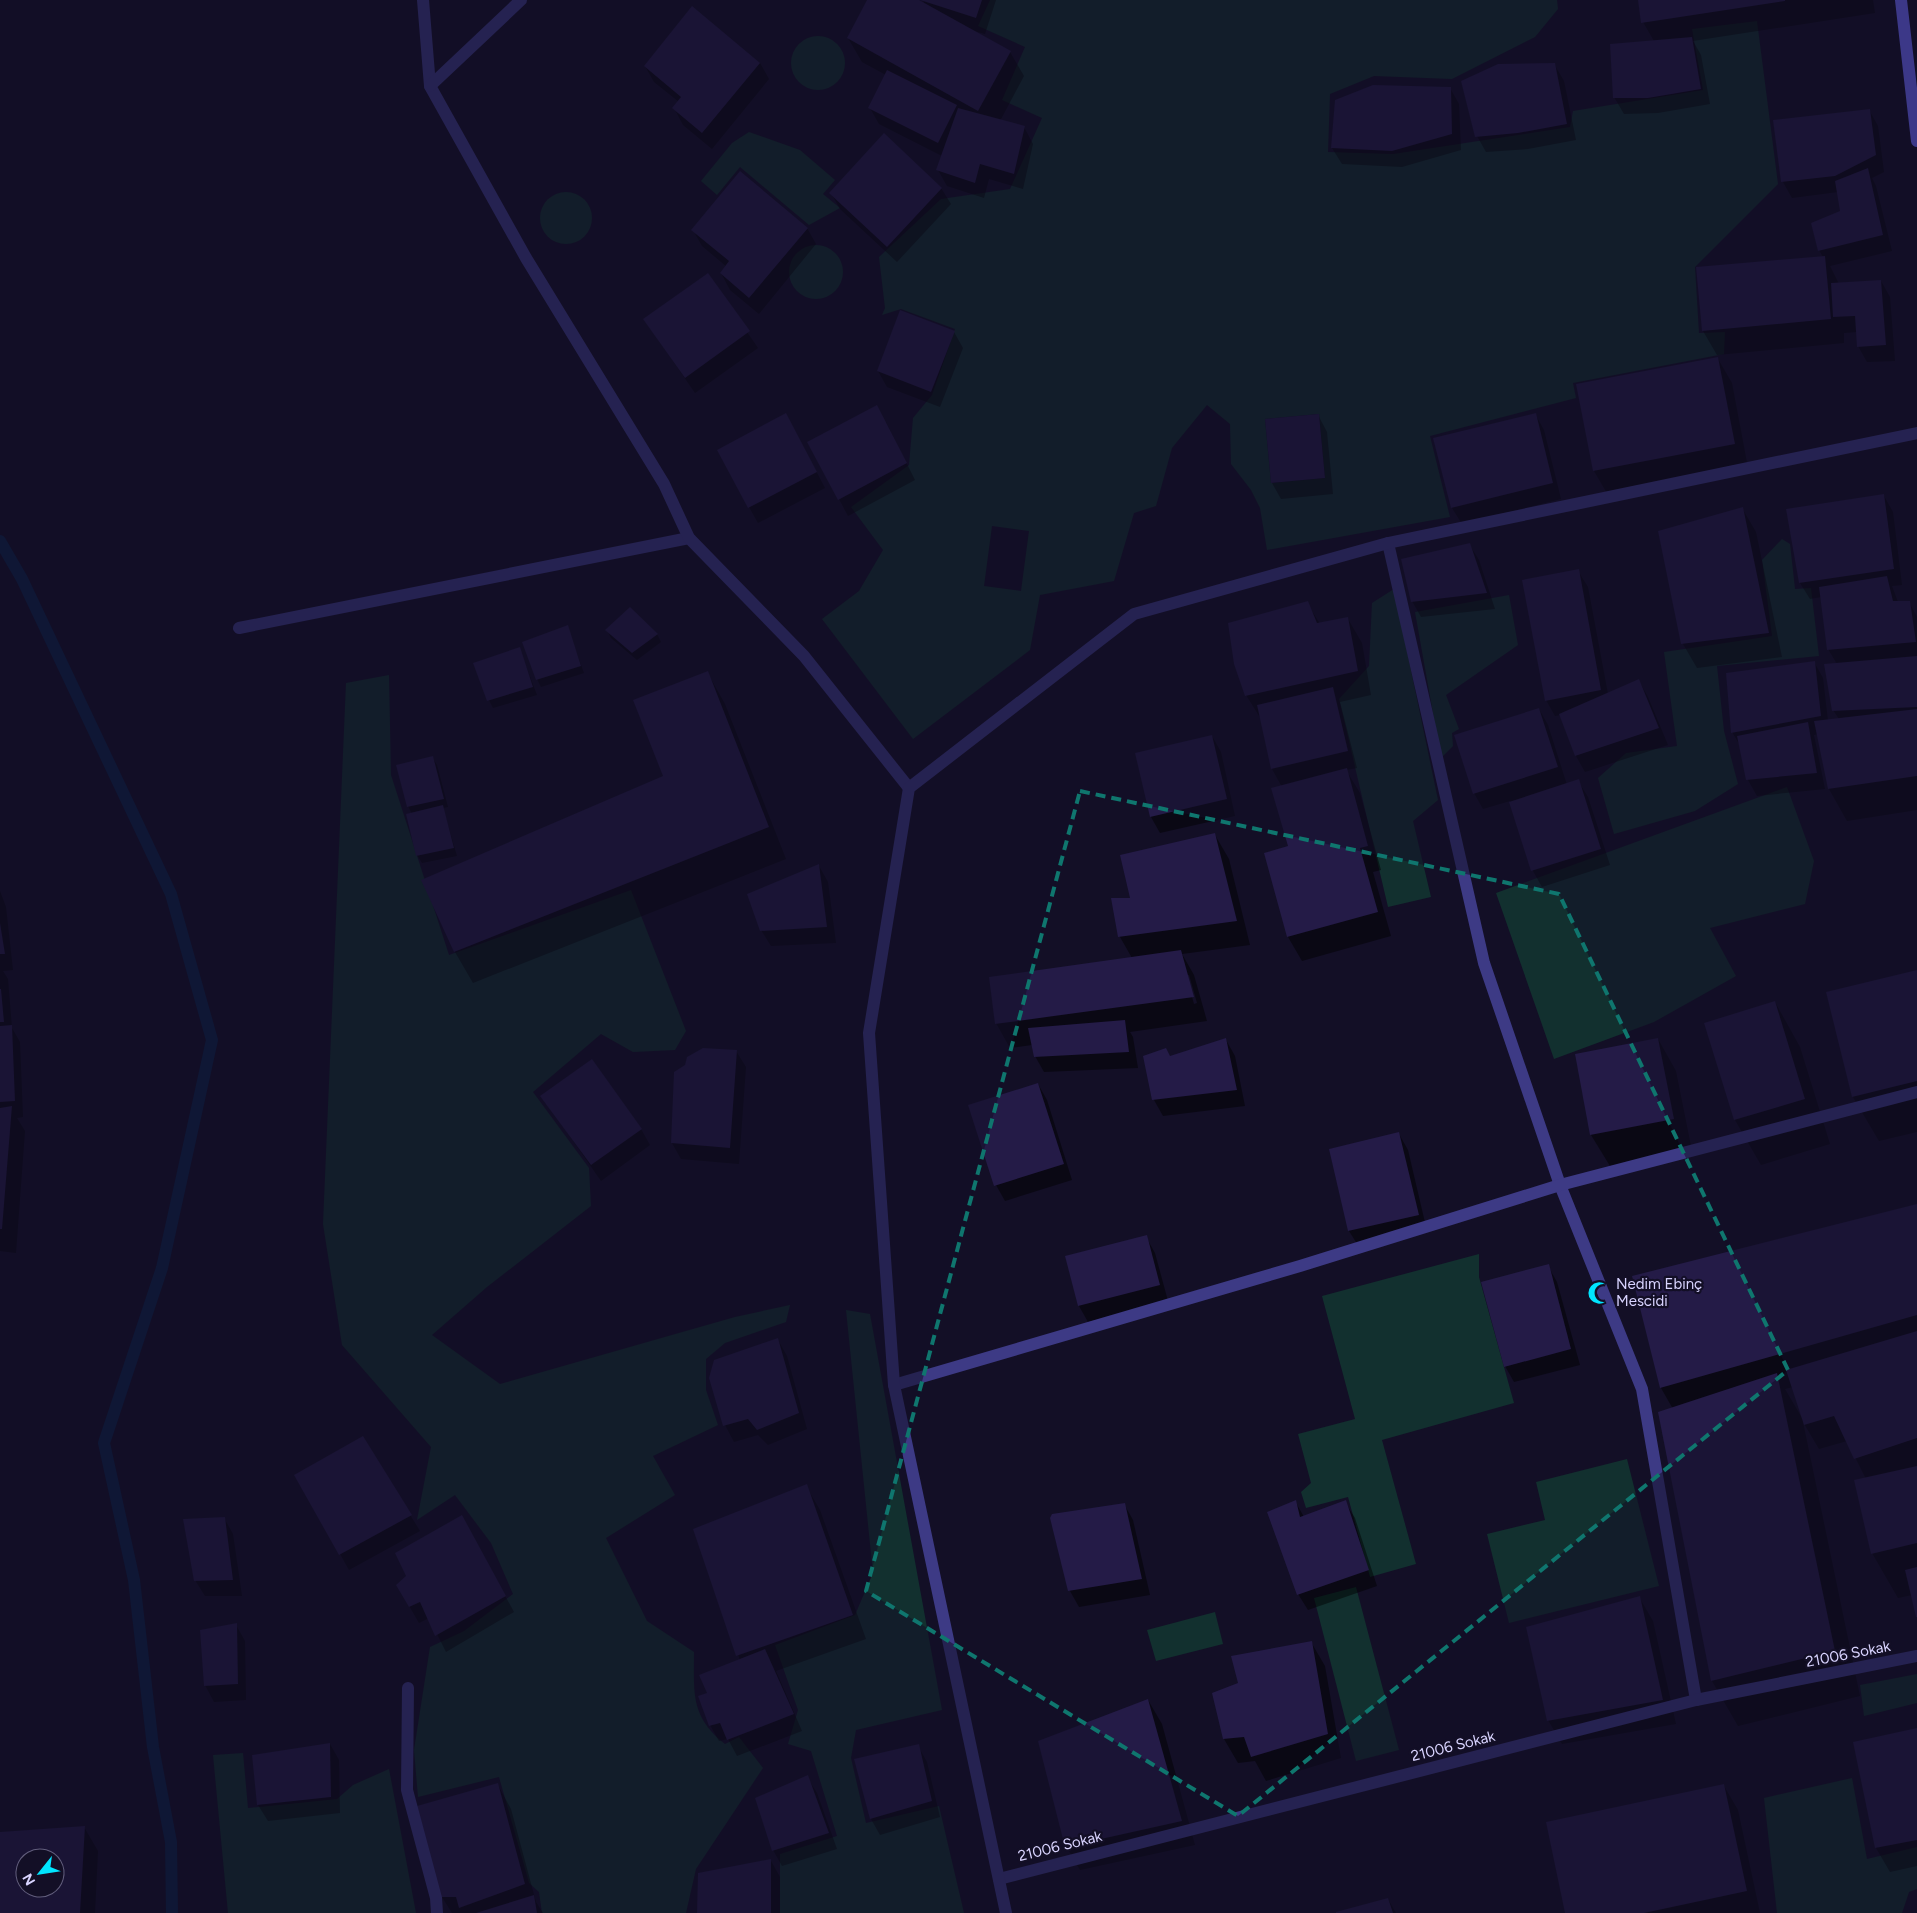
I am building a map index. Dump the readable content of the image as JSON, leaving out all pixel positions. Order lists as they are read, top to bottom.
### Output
{
  "streets": {
    "street": ["21006 Sokak"]
  },
  "places": {
    "mosque": ["Nedim Ebinç Mescidi"]
  },
  "north": "bottom left"
}
